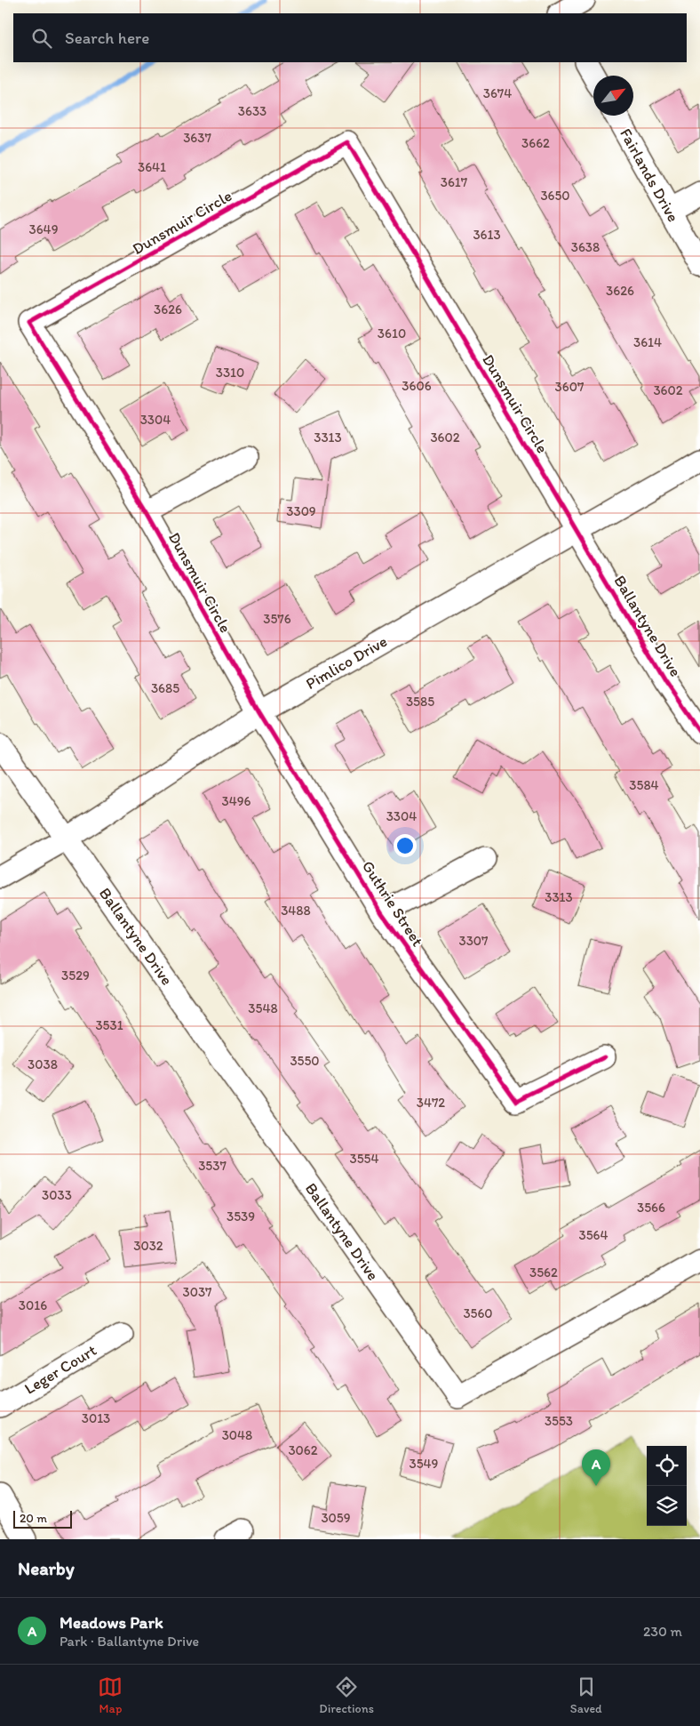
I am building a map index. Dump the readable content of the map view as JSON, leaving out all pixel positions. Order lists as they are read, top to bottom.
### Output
{
  "streets": {
    "street": [
      "Fairlands Drive",
      "Dunsmuir Circle",
      "Ballantyne Drive",
      "Pimlico Drive",
      "Guthrie Street",
      "Leger Court"
    ]
  },
  "crossings": [
    ["Dunsmuir Circle", "Ballantyne Drive"],
    ["Dunsmuir Circle", "Pimlico Drive"],
    ["Dunsmuir Circle", "Guthrie Street"],
    ["Ballantyne Drive", "Pimlico Drive"],
    ["Pimlico Drive", "Guthrie Street"]
  ],
  "house_numbers": [
    "3674",
    "3633",
    "3637",
    "3662",
    "3641",
    "3617",
    "3650",
    "3649",
    "3613",
    "3638",
    "3626",
    "3626",
    "3610",
    "3614",
    "3310",
    "3606",
    "3607",
    "3602",
    "3304",
    "3313",
    "3602",
    "3309",
    "3576",
    "3685",
    "3585",
    "3584",
    "3496",
    "3304",
    "3313",
    "3488",
    "3307",
    "3529",
    "3548",
    "3531",
    "3550",
    "3038",
    "3472",
    "3554",
    "3537",
    "3033",
    "3566",
    "3539",
    "3564",
    "3032",
    "3562",
    "3037",
    "3016",
    "3560",
    "3013",
    "3553",
    "3048",
    "3062",
    "3549",
    "3059"
  ],
  "scale_bar": "20 m",
  "north": "top right",
  "page": {
    "search": "Search here",
    "pins": "A",
    "scale": "20 m",
    "heading": "Nearby",
    "list": [
      {
        "mark": "A",
        "name": "Meadows Park",
        "note": "Park · Ballantyne Drive",
        "value": "230 m"
      }
    ],
    "nav": ["Map", "Directions", "Saved"]
  }
}
